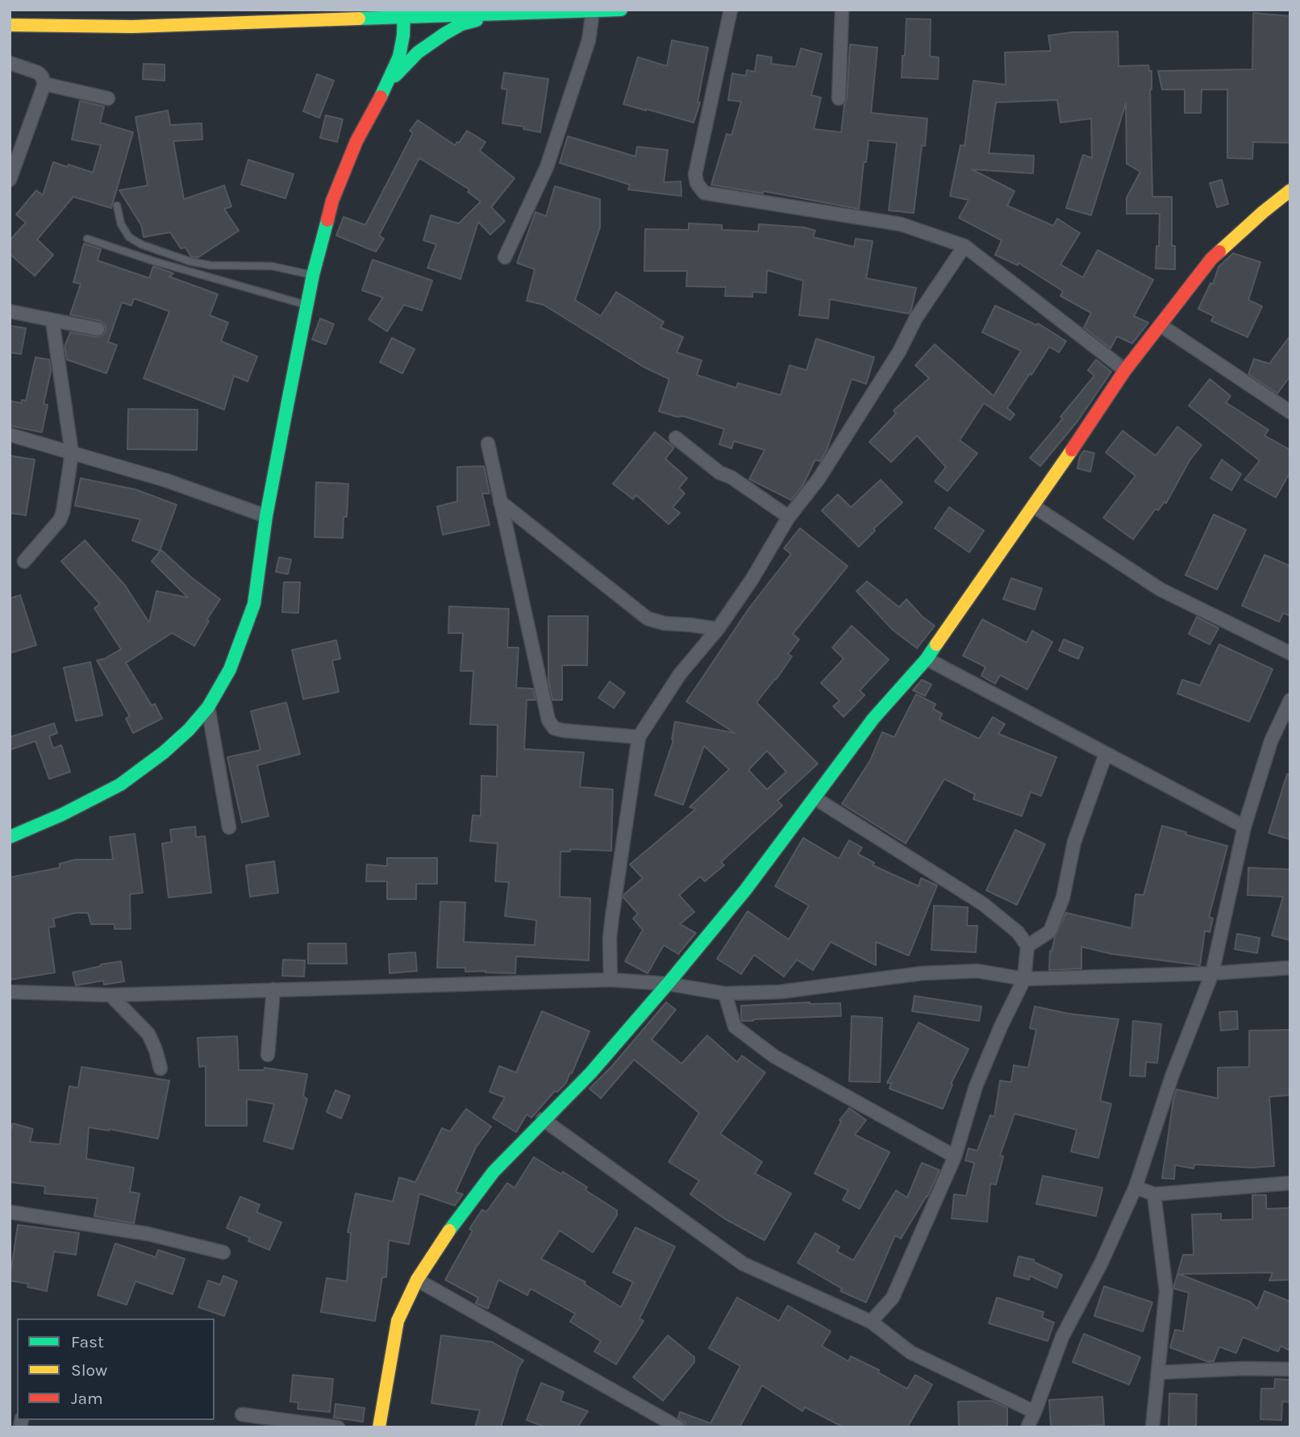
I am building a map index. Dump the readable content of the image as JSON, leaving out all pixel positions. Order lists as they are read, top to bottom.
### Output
{
  "legend": ["Fast", "Slow", "Jam"]
}
